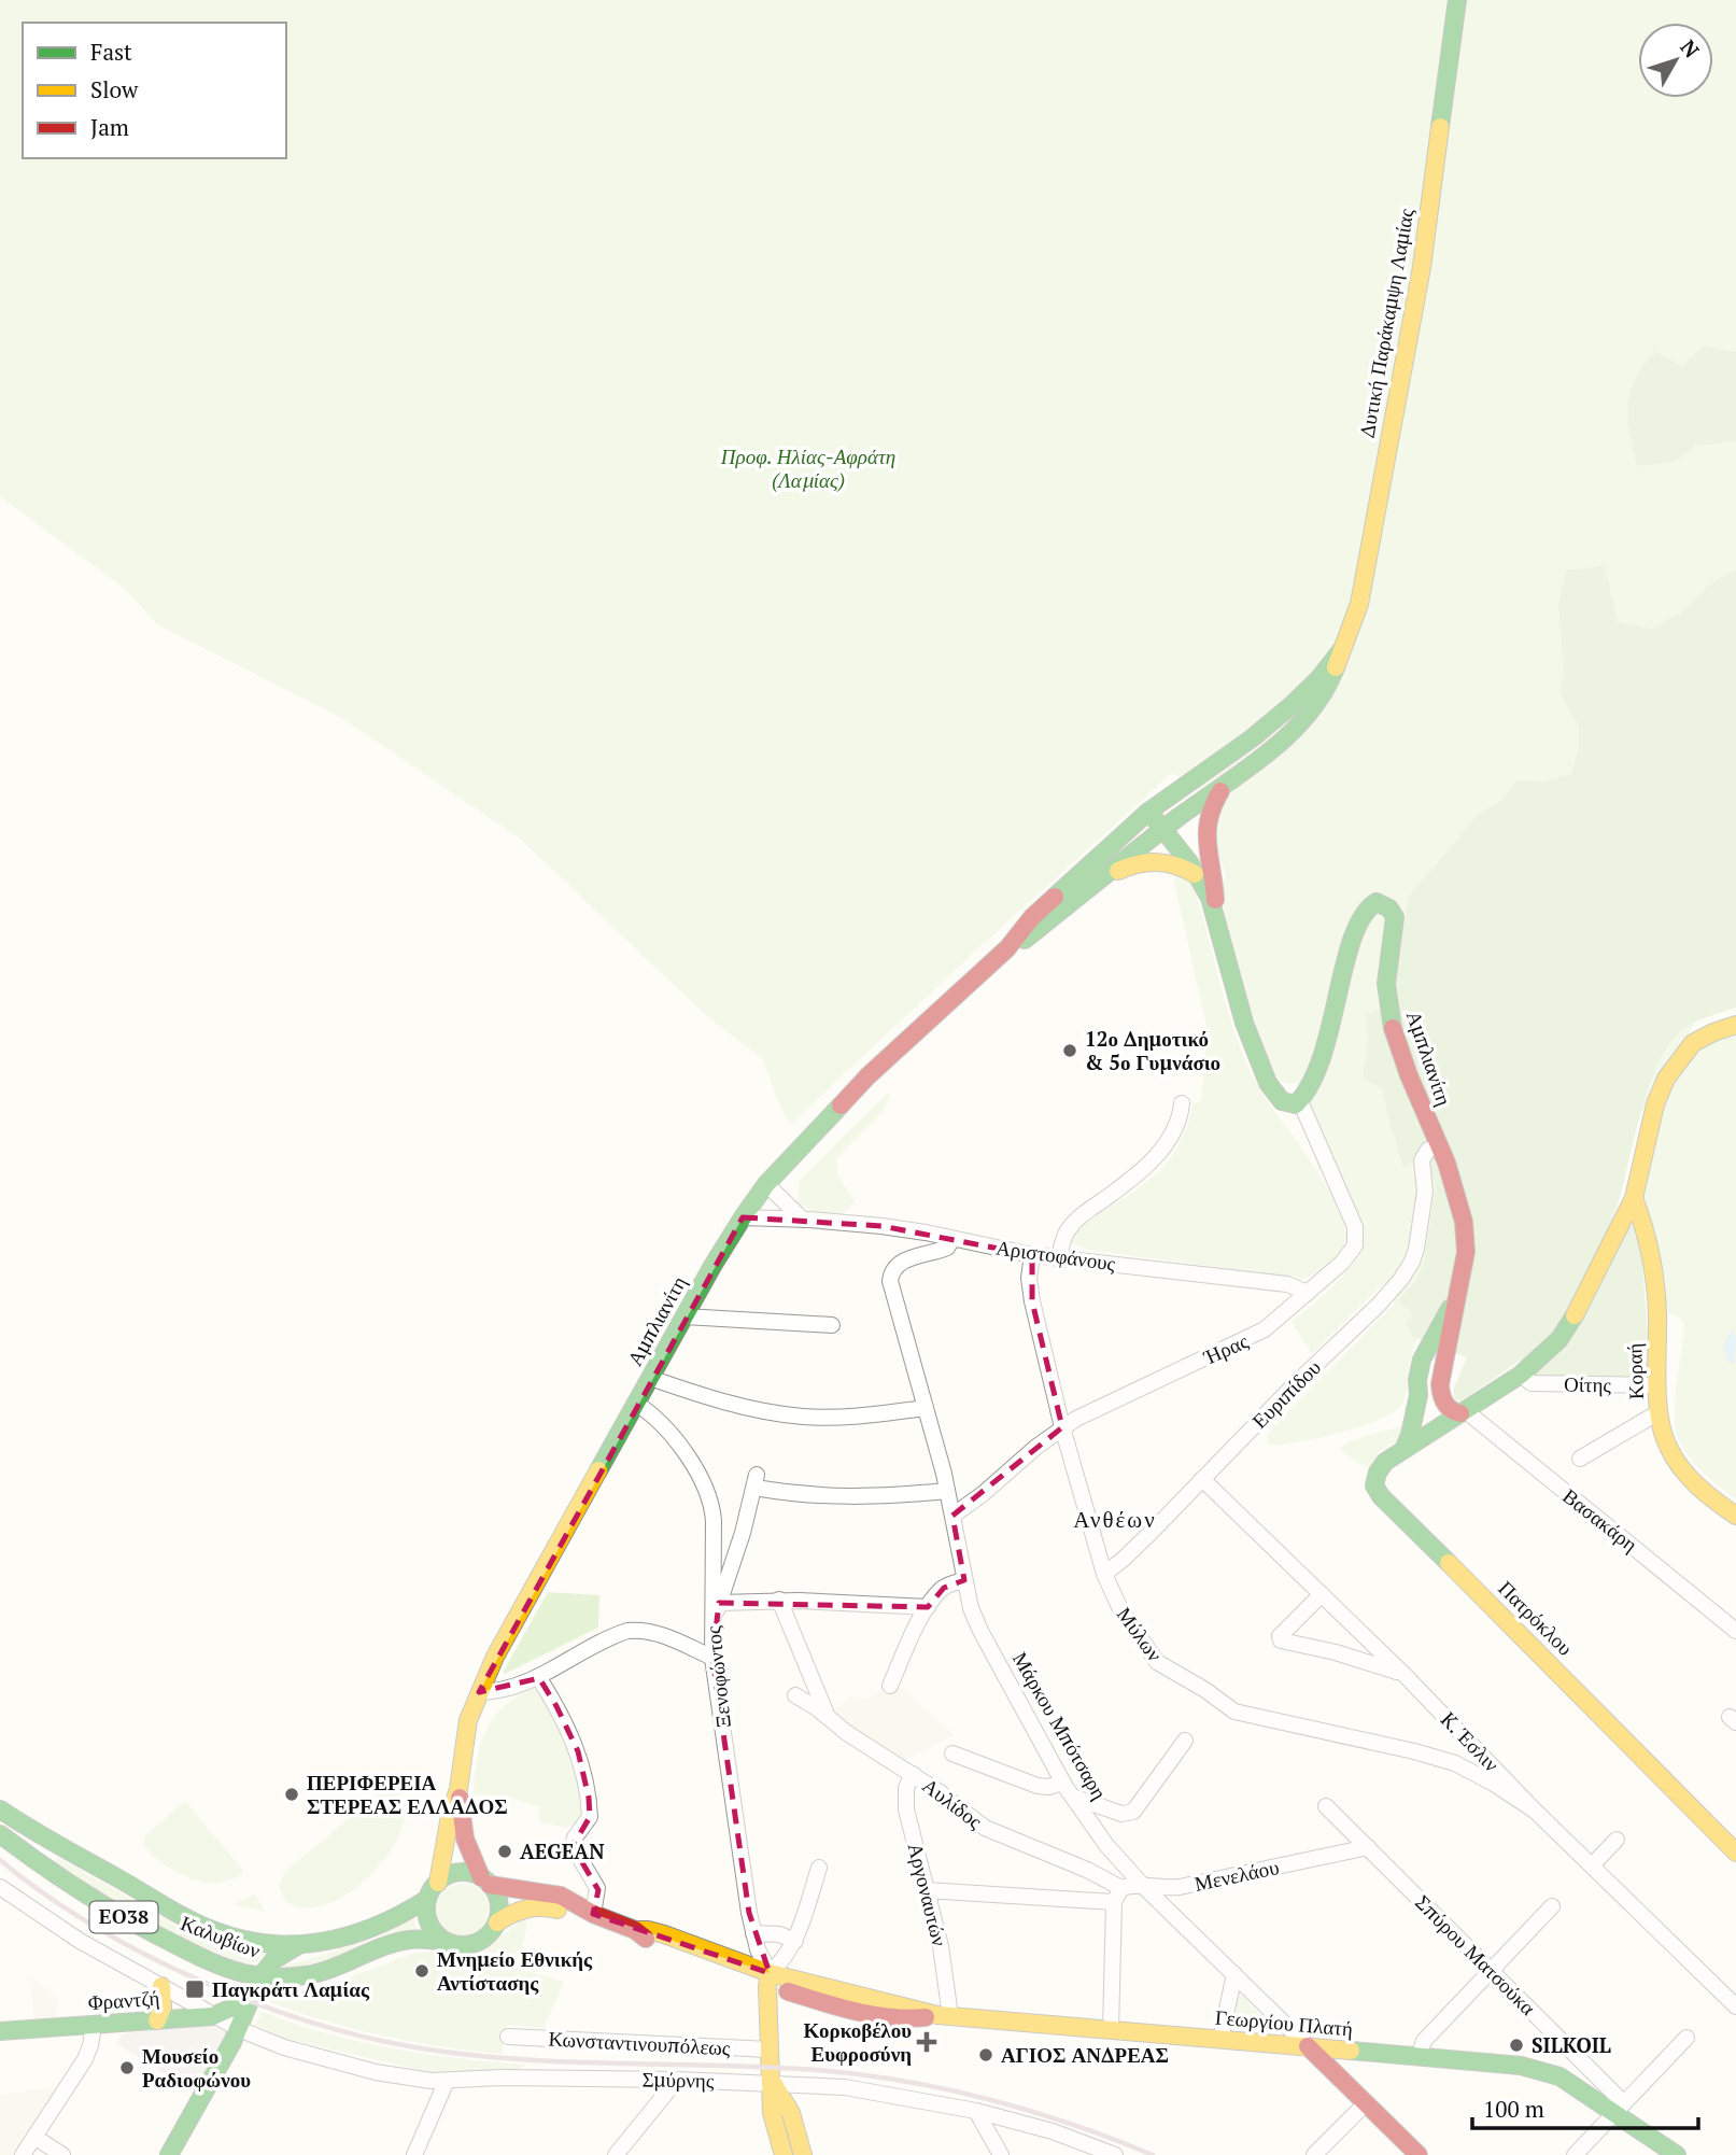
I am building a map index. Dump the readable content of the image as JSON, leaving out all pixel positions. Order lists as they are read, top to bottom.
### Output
{
  "streets": {
    "main road": [
      "Δυτική Παράκαμψη Λαμίας",
      "Αμπλιανίτη",
      "Κοραή",
      "Πατρόκλου",
      "Μάρκου Μπότσαρη",
      "ΕΟ38",
      "Καλυβίων",
      "Φραντζή",
      "Γεωργίου Πλατή"
    ],
    "street": [
      "Αριστοφάνους",
      "Ήρας",
      "Οίτης",
      "Ευριπίδου",
      "Βασακάρη",
      "Μύλων",
      "Ξενοφώντος",
      "K. Έσλιν",
      "Αυλίδος",
      "Μενελάου",
      "Αργοναυτών",
      "Σπύρου Ματσούκα",
      "Κωνσταντινουπόλεως",
      "Σμύρνης"
    ]
  },
  "crossings": [
    ["Δυτική Παράκαμψη Λαμίας", "Αμπλιανίτη"],
    ["Αμπλιανίτη", "Αριστοφάνους"],
    ["Αμπλιανίτη", "Ήρας"],
    ["Αμπλιανίτη", "Ευριπίδου"],
    ["Αμπλιανίτη", "Πατρόκλου"],
    ["Αμπλιανίτη", "Ξενοφώντος"],
    ["Αμπλιανίτη", "ΕΟ38"],
    ["Αμπλιανίτη", "Καλυβίων"],
    ["Αμπλιανίτη", "Γεωργίου Πλατή"],
    ["Αριστοφάνους", "Ήρας"],
    ["Αριστοφάνους", "Μύλων"],
    ["Αριστοφάνους", "Μάρκου Μπότσαρη"],
    ["Ήρας", "Μύλων"],
    ["Ήρας", "Μάρκου Μπότσαρη"],
    ["Κοραή", "Οίτης"],
    ["Ευριπίδου", "Μύλων"],
    ["Ευριπίδου", "K. Έσλιν"],
    ["Βασακάρη", "Πατρόκλου"],
    ["Μύλων", "K. Έσλιν"],
    ["Ξενοφώντος", "Γεωργίου Πλατή"],
    ["Μάρκου Μπότσαρη", "Μενελάου"],
    ["Μάρκου Μπότσαρη", "Γεωργίου Πλατή"],
    ["Αυλίδος", "Μενελάου"],
    ["Αυλίδος", "Αργοναυτών"],
    ["Μενελάου", "Σπύρου Ματσούκα"],
    ["Αργοναυτών", "Γεωργίου Πλατή"],
    ["ΕΟ38", "Καλυβίων"],
    ["ΕΟ38", "Σπύρου Ματσούκα"],
    ["ΕΟ38", "Γεωργίου Πλατή"],
    ["Καλυβίων", "Γεωργίου Πλατή"],
    ["Σπύρου Ματσούκα", "Γεωργίου Πλατή"],
    ["Φραντζή", "Σμύρνης"]
  ],
  "districts": ["Ανθέων"],
  "parks": ["Προφ. Ηλίας-Αφράτη (Λαμίας)"],
  "places": {
    "other": [
      "12ο Δημοτικό & 5ο Γυμνάσιο",
      "ΠΕΡΙΦΕΡΕΙΑ ΣΤΕΡΕΑΣ ΕΛΛΑΔΟΣ",
      "AEGEAN",
      "Μνημείο Εθνικής Αντίστασης",
      "SILKOIL",
      "ΑΓΙΟΣ ΑΝΔΡΕΑΣ",
      "Μουσείο Ραδιοφώνου"
    ],
    "transit": ["Παγκράτι Λαμίας"],
    "health": ["Κορκοβέλου Ευφροσύνη"]
  },
  "legend": ["Fast", "Slow", "Jam"],
  "scale_bar": "100 m",
  "north": "top right"
}
